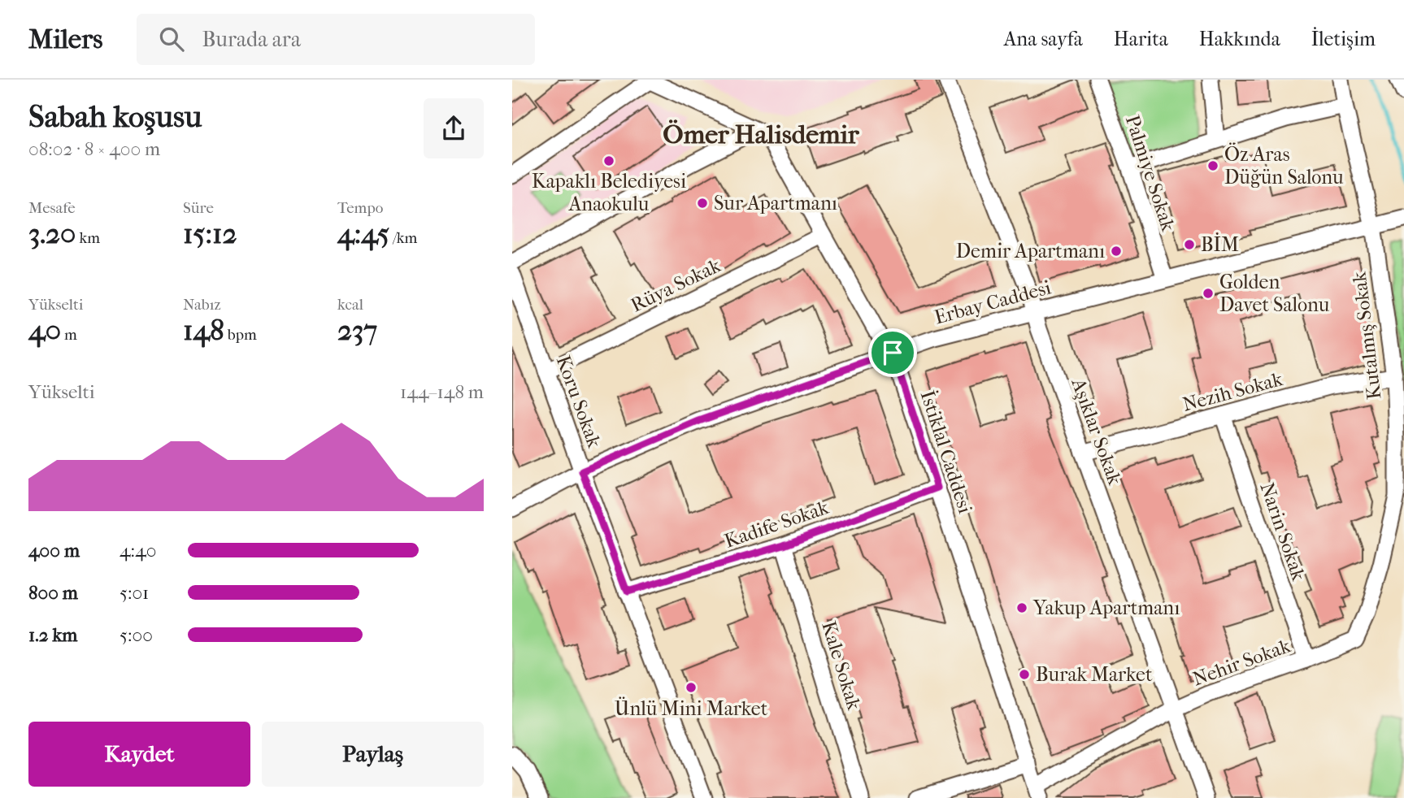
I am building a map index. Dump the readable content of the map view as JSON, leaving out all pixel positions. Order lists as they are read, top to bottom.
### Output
{
  "streets": {
    "street": [
      "Palmiye Sokak",
      "Rüya Sokak",
      "Erbay Caddesi",
      "Kutalmış Sokak",
      "Nezih Sokak",
      "Koru Sokak",
      "Aşıklar Sokak",
      "İstiklal Caddesi",
      "Kadife Sokak",
      "Narin Sokak",
      "Nehir Sokak",
      "Kale Sokak"
    ]
  },
  "crossings": [
    ["Palmiye Sokak", "Erbay Caddesi"],
    ["Rüya Sokak", "Koru Sokak"],
    ["Rüya Sokak", "İstiklal Caddesi"],
    ["Erbay Caddesi", "Kutalmış Sokak"],
    ["Erbay Caddesi", "Koru Sokak"],
    ["Erbay Caddesi", "Aşıklar Sokak"],
    ["Erbay Caddesi", "İstiklal Caddesi"],
    ["Kutalmış Sokak", "Nezih Sokak"],
    ["Kutalmış Sokak", "Nehir Sokak"],
    ["Nezih Sokak", "Aşıklar Sokak"],
    ["Nezih Sokak", "Narin Sokak"],
    ["Koru Sokak", "Kadife Sokak"],
    ["Aşıklar Sokak", "Nehir Sokak"],
    ["İstiklal Caddesi", "Kadife Sokak"],
    ["İstiklal Caddesi", "Nehir Sokak"],
    ["Kadife Sokak", "Kale Sokak"],
    ["Narin Sokak", "Nehir Sokak"]
  ],
  "districts": ["Ömer Halisdemir"],
  "places": [
    "Kapaklı Belediyesi Anaokulu",
    "Öz Aras Düğün Salonu",
    "Sur Apartmanı",
    "BİM",
    "Demir Apartmanı",
    "Golden Davet Salonu",
    "Yakup Apartmanı",
    "Burak Market",
    "Ünlü Mini Market"
  ],
  "page": {
    "header": "Milers",
    "search": "Burada ara",
    "nav": [
      "Ana sayfa",
      "Harita",
      "Hakkında",
      "İletişim"
    ],
    "heading": ["Sabah koşusu", "08:02 · 8 × 400 m"],
    "stats": [
      ["Mesafe", "3.20 km"],
      ["Süre", "15:12"],
      ["Tempo", "4:45 /km"],
      ["Yükselti", "40 m"],
      ["Nabız", "148 bpm"],
      ["kcal", "237"]
    ],
    "chart": ["Yükselti", "144–148 m"],
    "list": [
      {
        "name": "400 m",
        "note": "4:40"
      },
      {
        "name": "800 m",
        "note": "5:01"
      },
      {
        "name": "1.2 km",
        "note": "5:00"
      }
    ],
    "buttons": ["Kaydet", "Paylaş"]
  }
}
